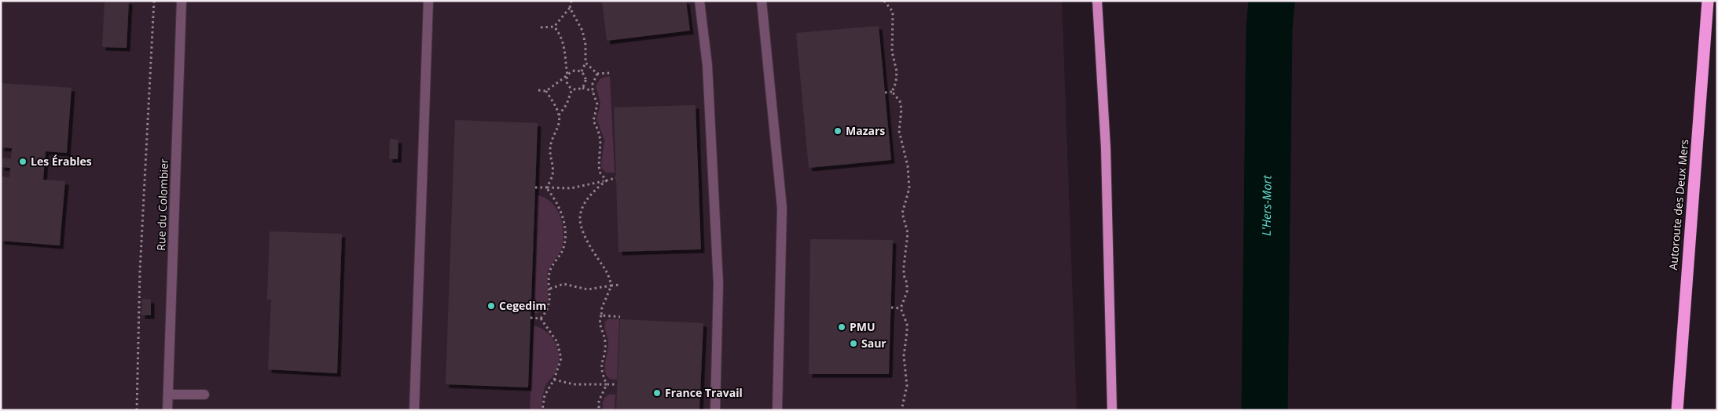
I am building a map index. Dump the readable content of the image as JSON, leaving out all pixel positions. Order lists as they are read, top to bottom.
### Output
{
  "streets": {
    "highway": ["Autoroute des Deux Mers"],
    "street": ["Rue du Colombier"]
  },
  "water": ["L'Hers-Mort"],
  "places": [
    "Mazars",
    "Les Érables",
    "Cegedim",
    "PMU",
    "Saur",
    "France Travail"
  ]
}
